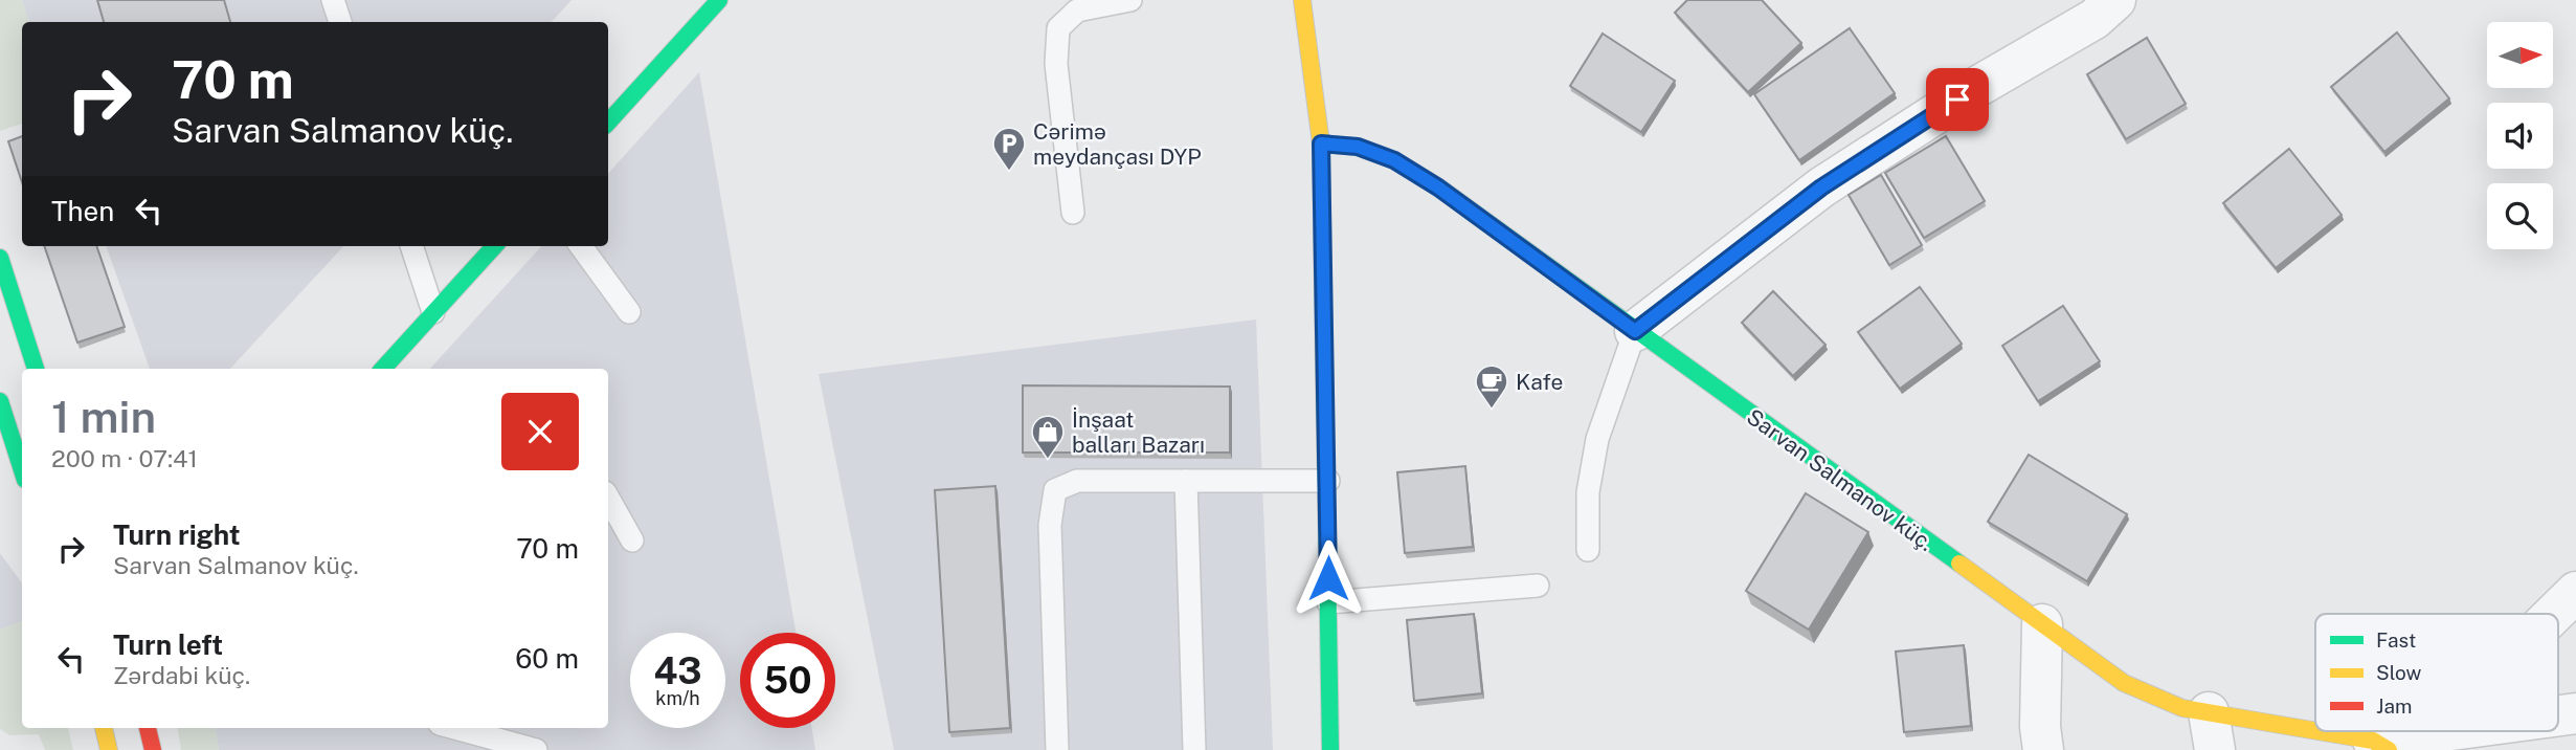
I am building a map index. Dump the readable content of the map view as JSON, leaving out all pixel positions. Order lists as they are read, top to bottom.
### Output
{
  "streets": {
    "street": ["Sarvan Salmanov küç."]
  },
  "places": {
    "parking": ["Cərimə meydançası DYP"],
    "cafe": ["Kafe"],
    "shop": ["İnşaat balları Bazarı"]
  },
  "legend": ["Fast", "Slow", "Jam"],
  "north": "right",
  "page": {
    "turn": ["70 m", "Sarvan Salmanov küç."],
    "then": "Then",
    "heading": ["1 min", "200 m · 07:41"],
    "list": [
      {
        "name": "Turn right",
        "note": "Sarvan Salmanov küç.",
        "value": "70 m"
      },
      {
        "name": "Turn left",
        "note": "Zərdabi küç.",
        "value": "60 m"
      }
    ],
    "speed": "43 km/h",
    "limit": "50"
  }
}
